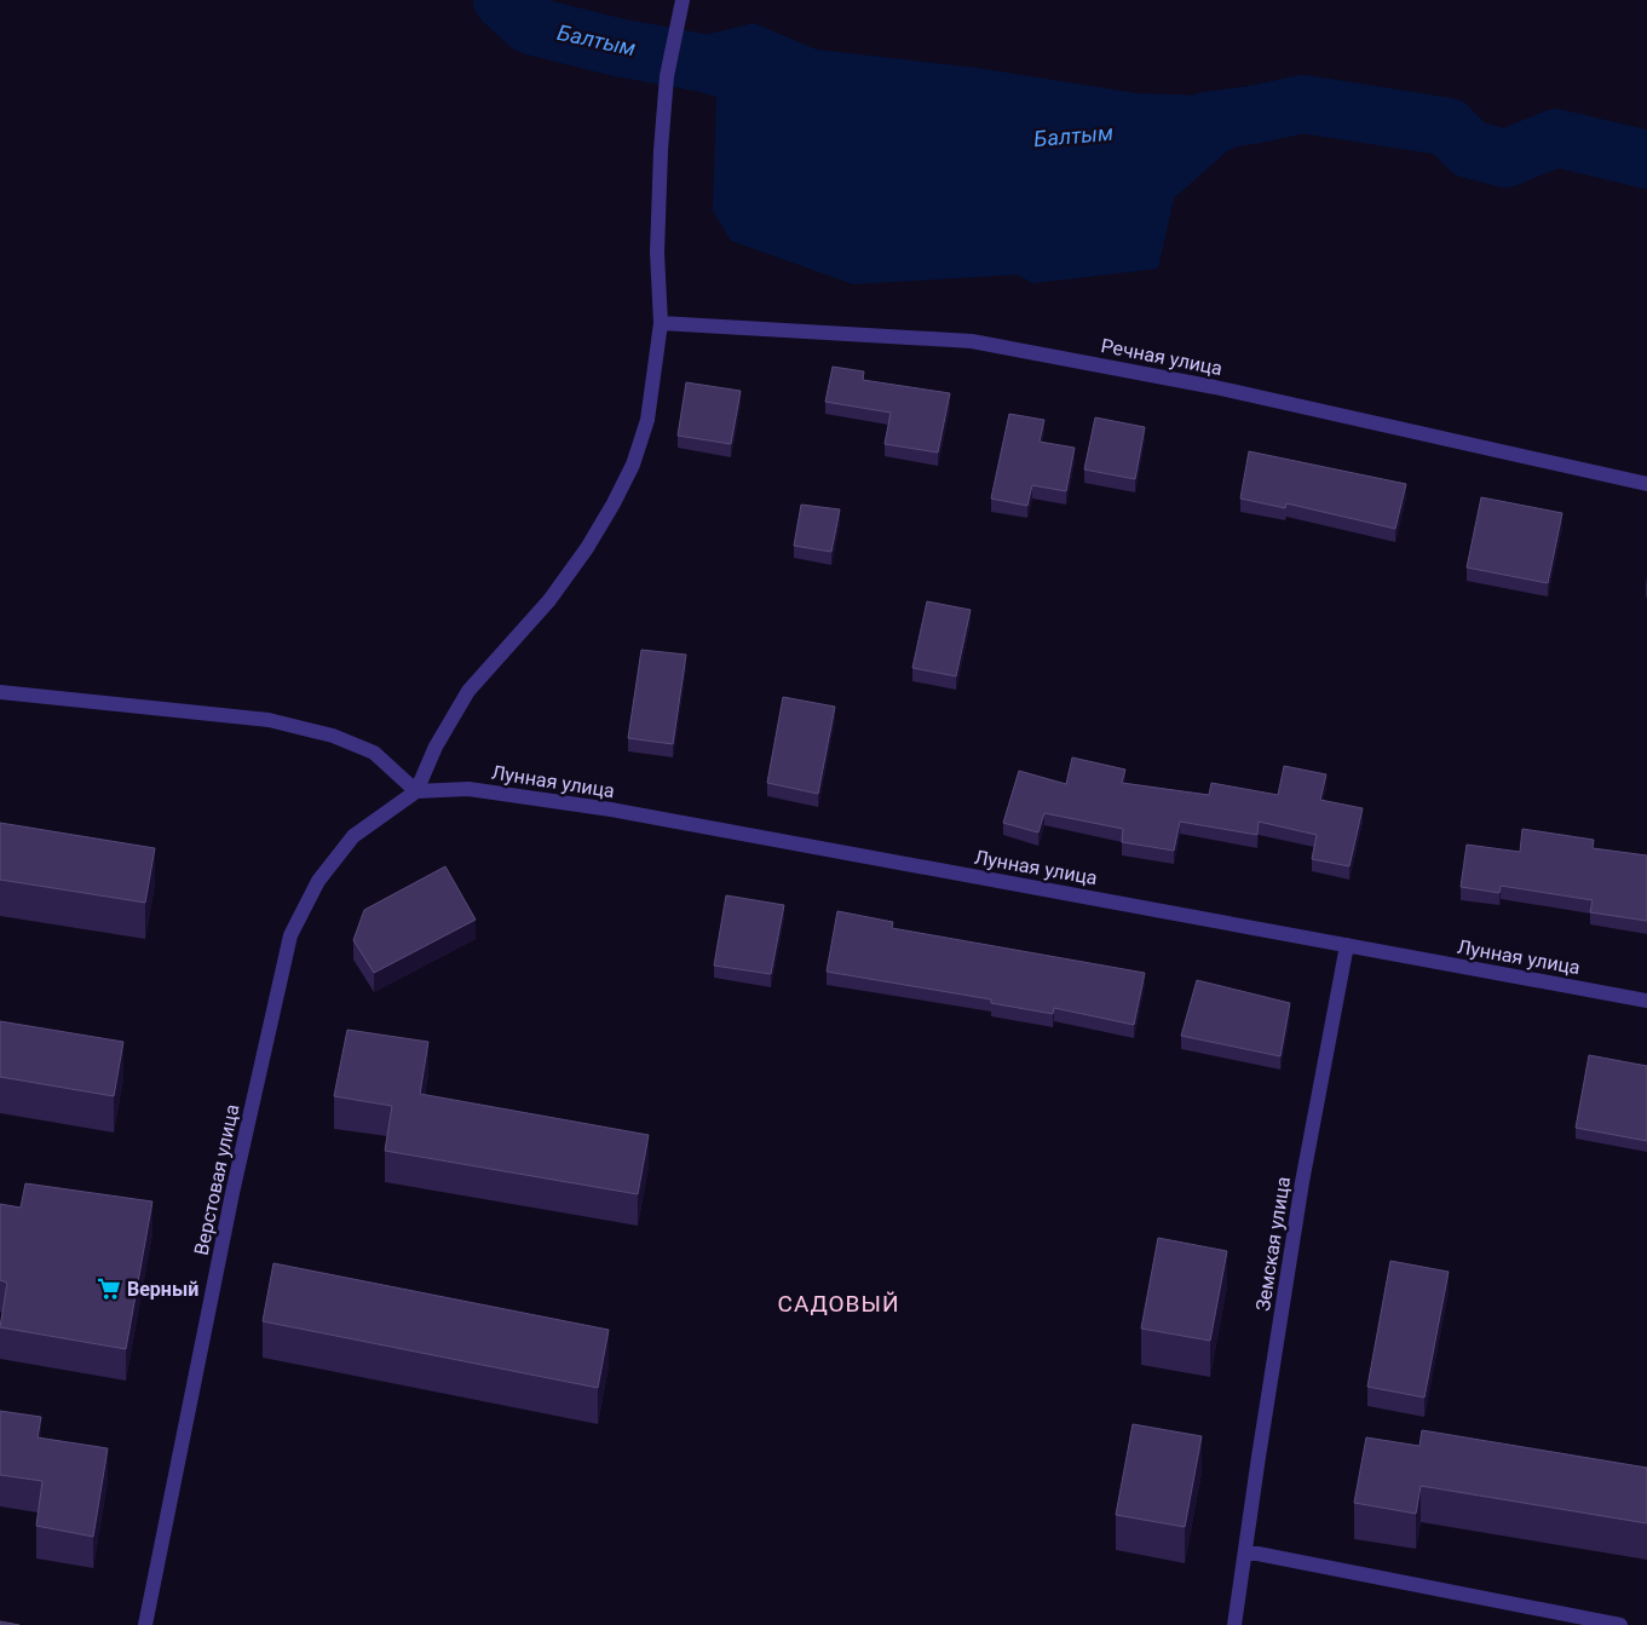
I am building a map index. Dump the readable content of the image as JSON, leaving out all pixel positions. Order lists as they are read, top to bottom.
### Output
{
  "streets": {
    "street": [
      "Речная улица",
      "Лунная улица",
      "Верстовая улица",
      "Земская улица"
    ]
  },
  "crossings": [
    ["Лунная улица", "Верстовая улица"],
    ["Лунная улица", "Земская улица"]
  ],
  "districts": ["САДОВЫЙ"],
  "water": ["Балтым"],
  "places": {
    "supermarket": ["Верный"]
  }
}
